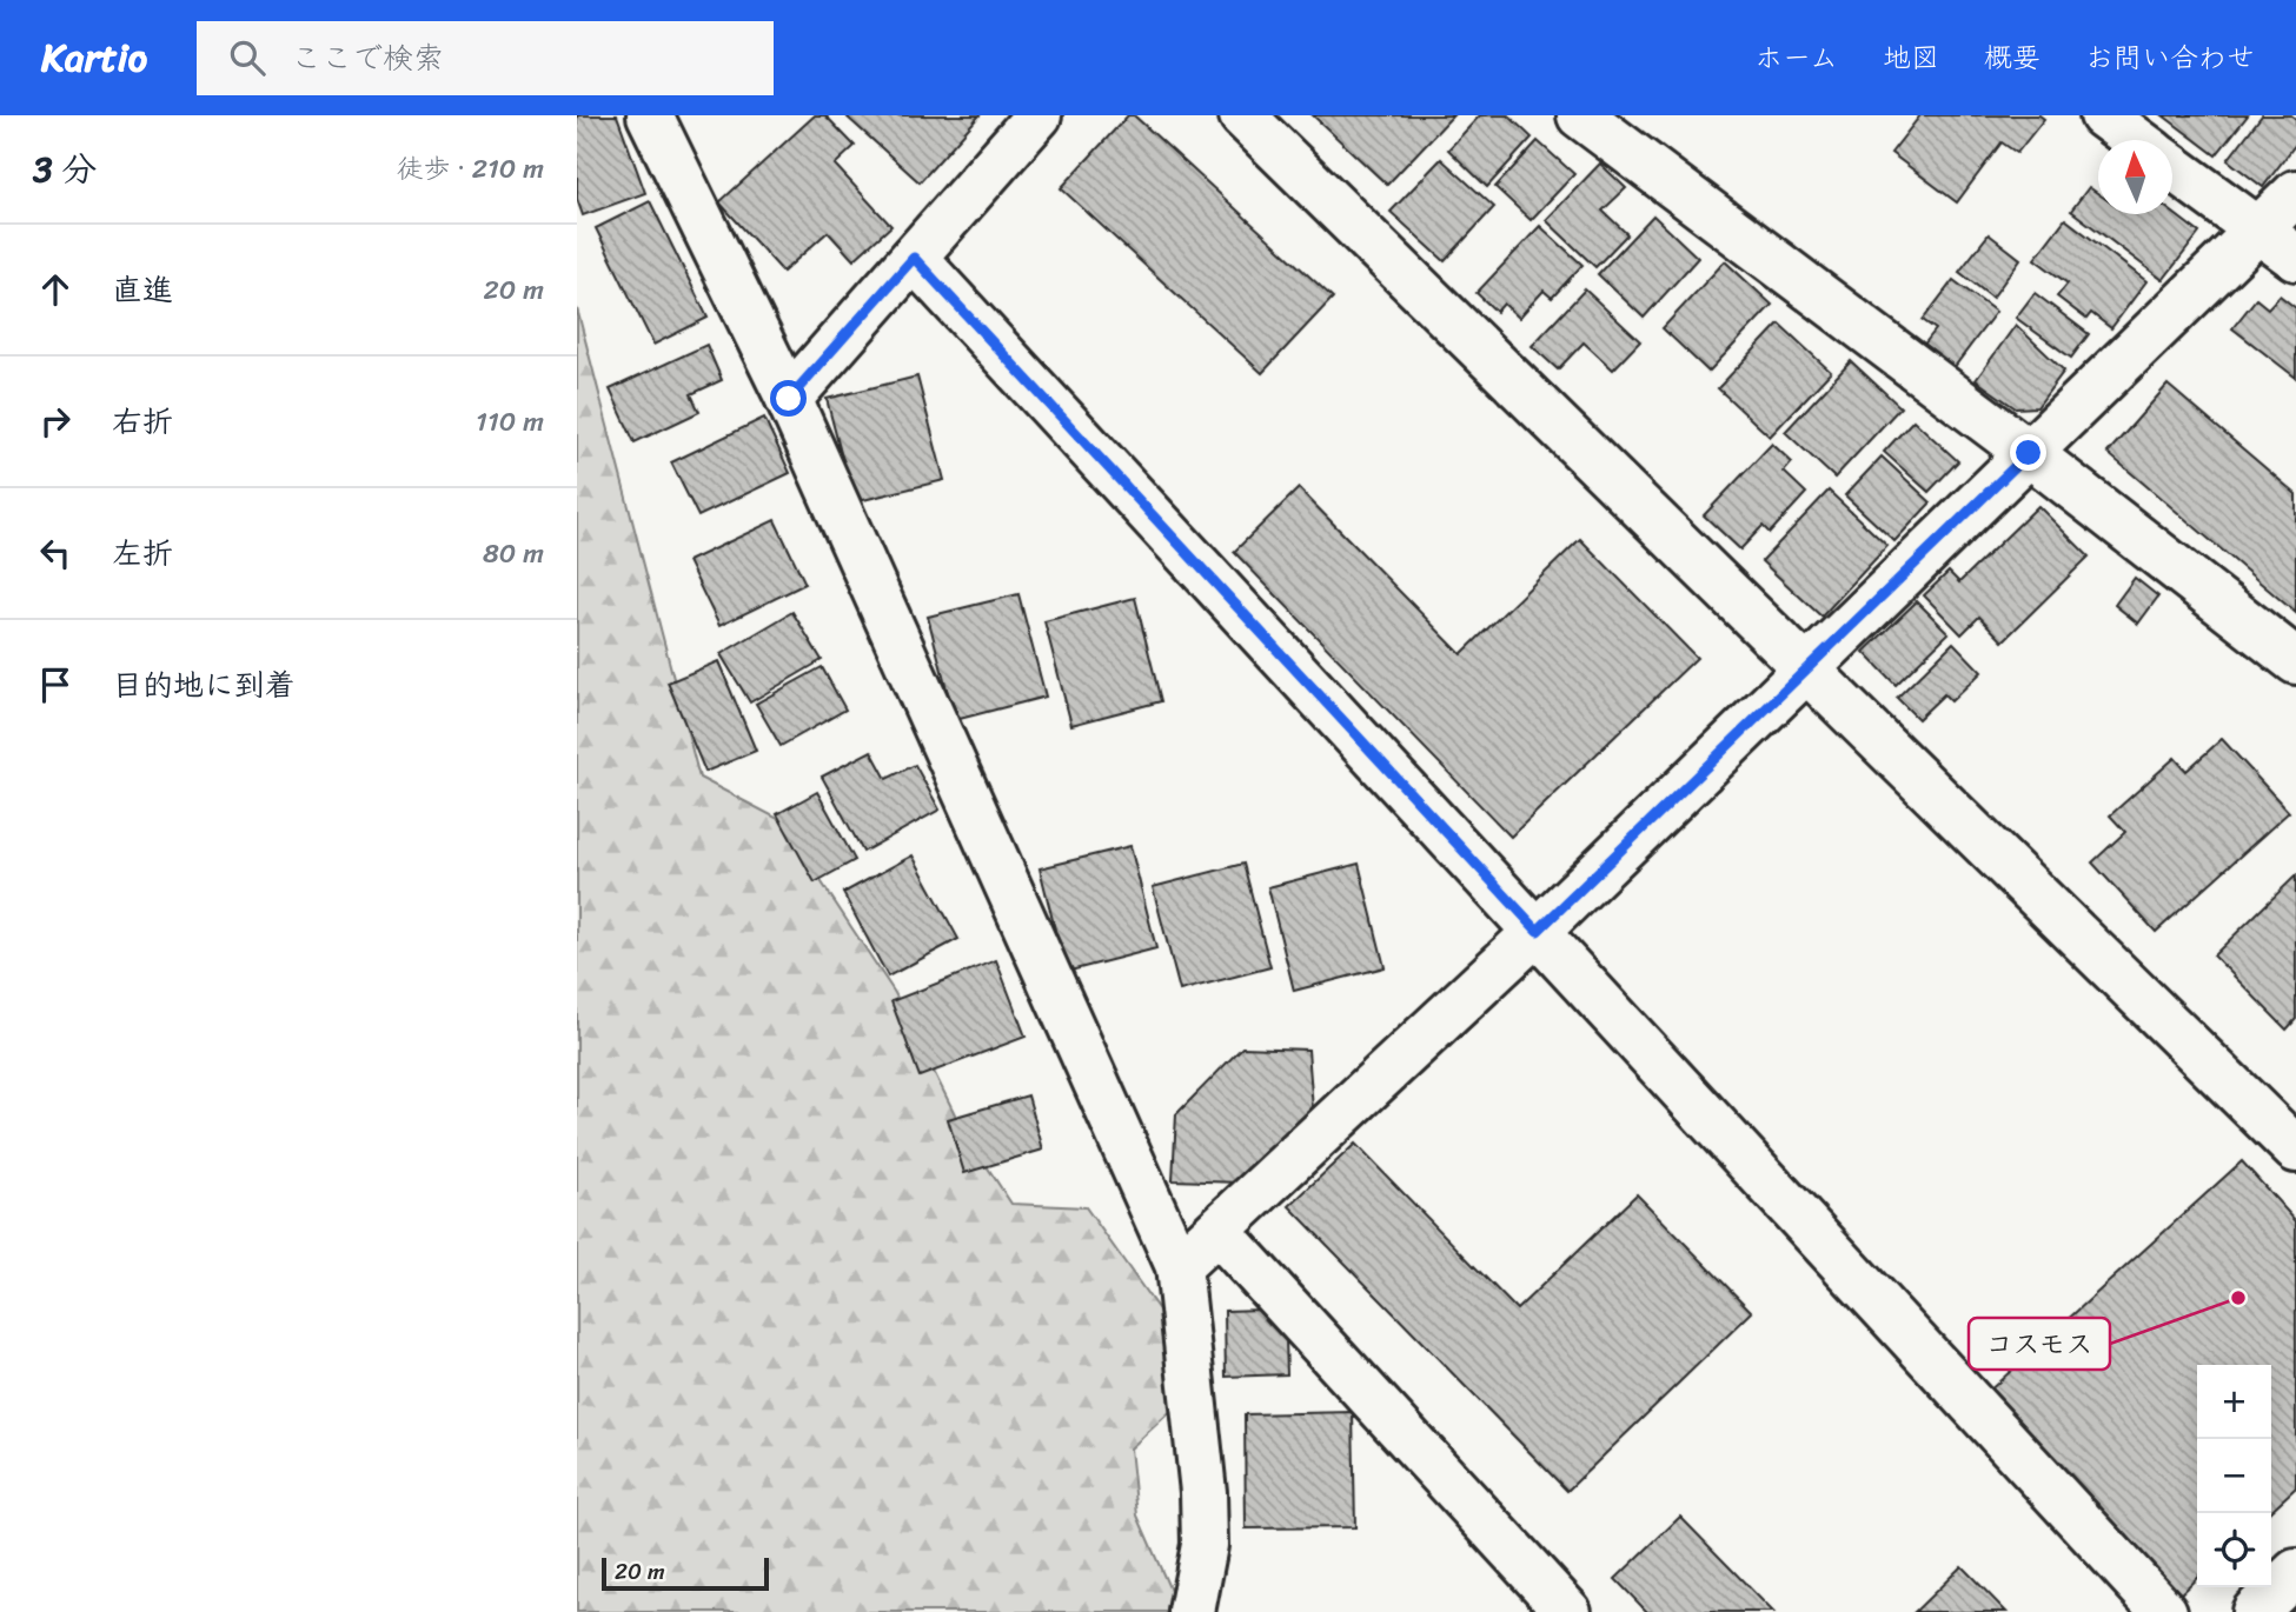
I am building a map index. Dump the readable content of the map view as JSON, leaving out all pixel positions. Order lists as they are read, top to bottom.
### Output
{
  "places": ["コスモス"],
  "scale_bar": "20 m",
  "north": "top",
  "page": {
    "header": "Kartio",
    "search": "ここで検索",
    "nav": [
      "ホーム",
      "地図",
      "概要",
      "お問い合わせ"
    ],
    "heading": ["3 分", "徒歩 · 210 m"],
    "list": [
      ["直進", "20 m"],
      ["右折", "110 m"],
      ["左折", "80 m"],
      "目的地に到着"
    ],
    "map_buttons": ["+", "−"],
    "scale": "20 m"
  }
}
